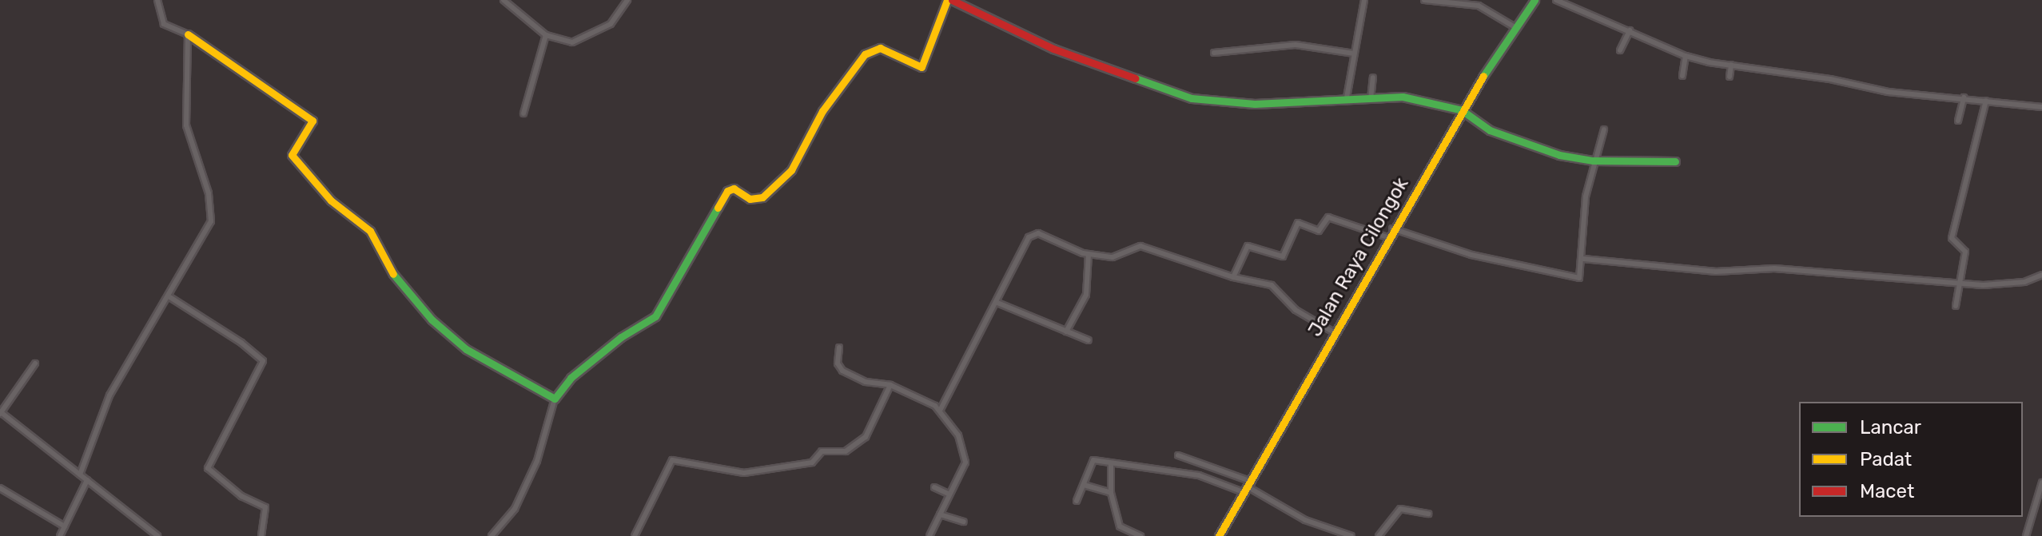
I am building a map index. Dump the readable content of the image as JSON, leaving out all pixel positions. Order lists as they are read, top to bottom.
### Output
{
  "streets": {
    "main road": ["Jalan Raya Cilongok"]
  },
  "legend": ["Lancar", "Padat", "Macet"]
}
